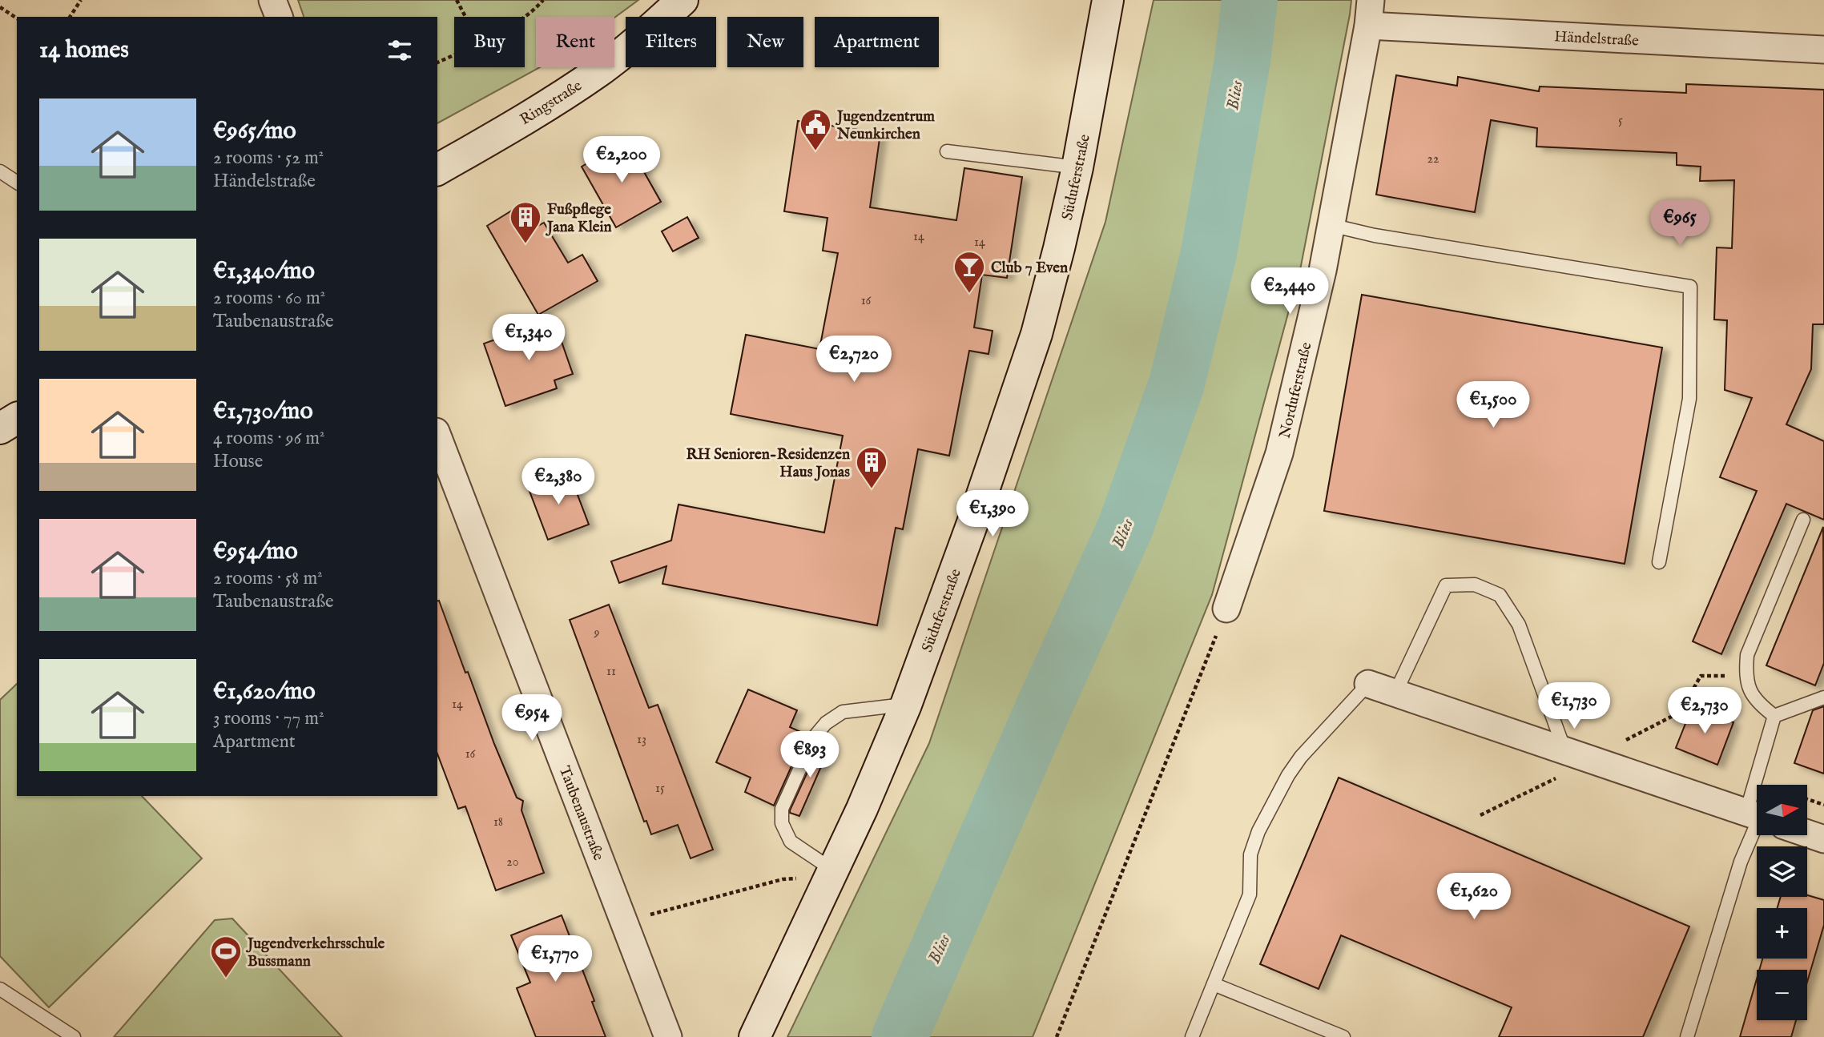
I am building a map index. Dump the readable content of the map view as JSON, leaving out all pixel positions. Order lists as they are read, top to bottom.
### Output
{
  "streets": {
    "main road": ["Ringstraße", "Süduferstraße"],
    "street": ["Händelstraße", "Norduferstraße", "Taubenaustraße"]
  },
  "crossings": [
    ["Händelstraße", "Norduferstraße"]
  ],
  "water": ["Blies"],
  "places": {
    "public building": ["Jugendzentrum Neunkirchen"],
    "building": ["Fußpflege Jana Klein", "RH Senioren-Residenzen Haus Jonas"],
    "bar": ["Club 7 Even"],
    "sports": ["Jugendverkehrsschule Bussmann"]
  },
  "house_numbers": [
    "5",
    "22",
    "14",
    "14",
    "16",
    "9",
    "11",
    "14",
    "13",
    "16",
    "15",
    "18",
    "20"
  ],
  "north": "right",
  "page": {
    "chip": [
      "Buy",
      "Rent",
      "Filters",
      "New",
      "Apartment"
    ],
    "heading": "14 homes",
    "list": [
      {
        "name": "€965/mo",
        "note": "2 rooms · 52 m² · Händelstraße"
      },
      {
        "name": "€1,340/mo",
        "note": "2 rooms · 60 m² · Taubenaustraße"
      },
      {
        "name": "€1,730/mo",
        "note": "4 rooms · 96 m² · House"
      },
      {
        "name": "€954/mo",
        "note": "2 rooms · 58 m² · Taubenaustraße"
      },
      {
        "name": "€1,620/mo",
        "note": "3 rooms · 77 m² · Apartment"
      }
    ],
    "price": [
      "€2,200",
      "€965",
      "€2,440",
      "€1,340",
      "€2,720",
      "€1,500",
      "€2,380",
      "€1,390",
      "€1,730",
      "€2,730",
      "€954",
      "€893",
      "€1,620",
      "€1,770"
    ],
    "map_buttons": ["+", "−"]
  }
}
